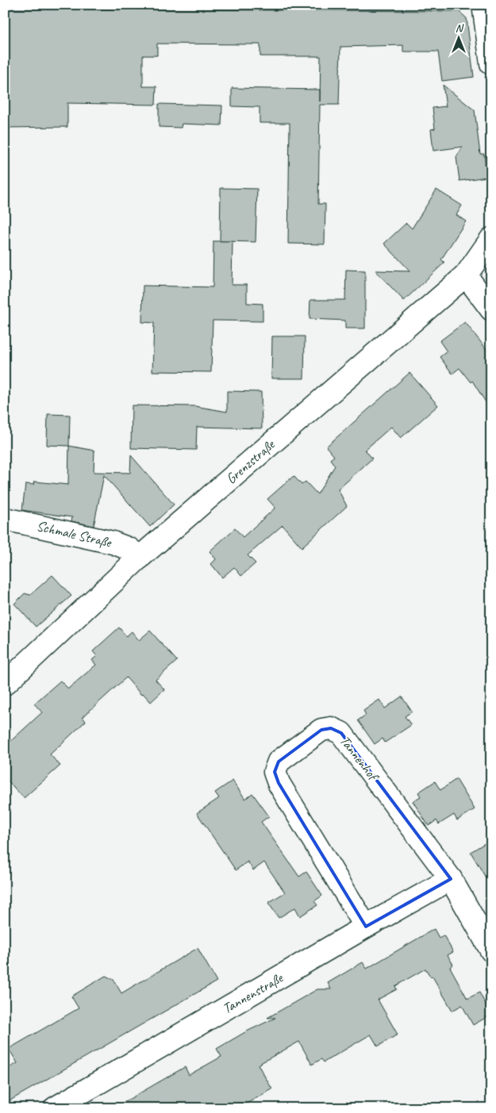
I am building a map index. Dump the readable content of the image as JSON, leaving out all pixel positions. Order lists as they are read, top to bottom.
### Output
{
  "streets": {
    "street": [
      "Grenzstraße",
      "Schmale Straße",
      "Tannenhof",
      "Tannenstraße"
    ]
  },
  "crossings": [
    ["Grenzstraße", "Schmale Straße"],
    ["Tannenhof", "Tannenstraße"]
  ],
  "north": "top"
}
